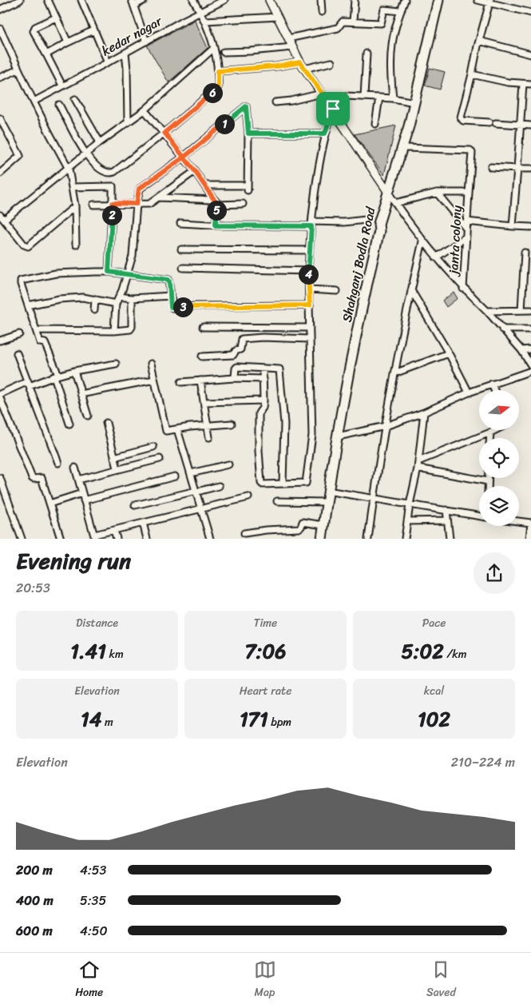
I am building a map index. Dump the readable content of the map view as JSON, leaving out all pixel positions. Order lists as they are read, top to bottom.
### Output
{
  "streets": {
    "main road": ["Shahganj Bodla Road"],
    "street": ["kedar nagar", "janta colony"]
  },
  "crossings": [
    ["janta colony", "Shahganj Bodla Road"]
  ],
  "north": "right",
  "page": {
    "pins": [
      "6",
      "1",
      "5",
      "2",
      "4",
      "3"
    ],
    "heading": ["Evening run", "20:53"],
    "stats": [
      ["Distance", "1.41 km"],
      ["Time", "7:06"],
      ["Pace", "5:02 /km"],
      ["Elevation", "14 m"],
      ["Heart rate", "171 bpm"],
      ["kcal", "102"]
    ],
    "chart": ["Elevation", "210–224 m"],
    "list": [
      {
        "name": "200 m",
        "note": "4:53"
      },
      {
        "name": "400 m",
        "note": "5:35"
      },
      {
        "name": "600 m",
        "note": "4:50"
      }
    ],
    "tabs": ["Home", "Map", "Saved"]
  }
}
